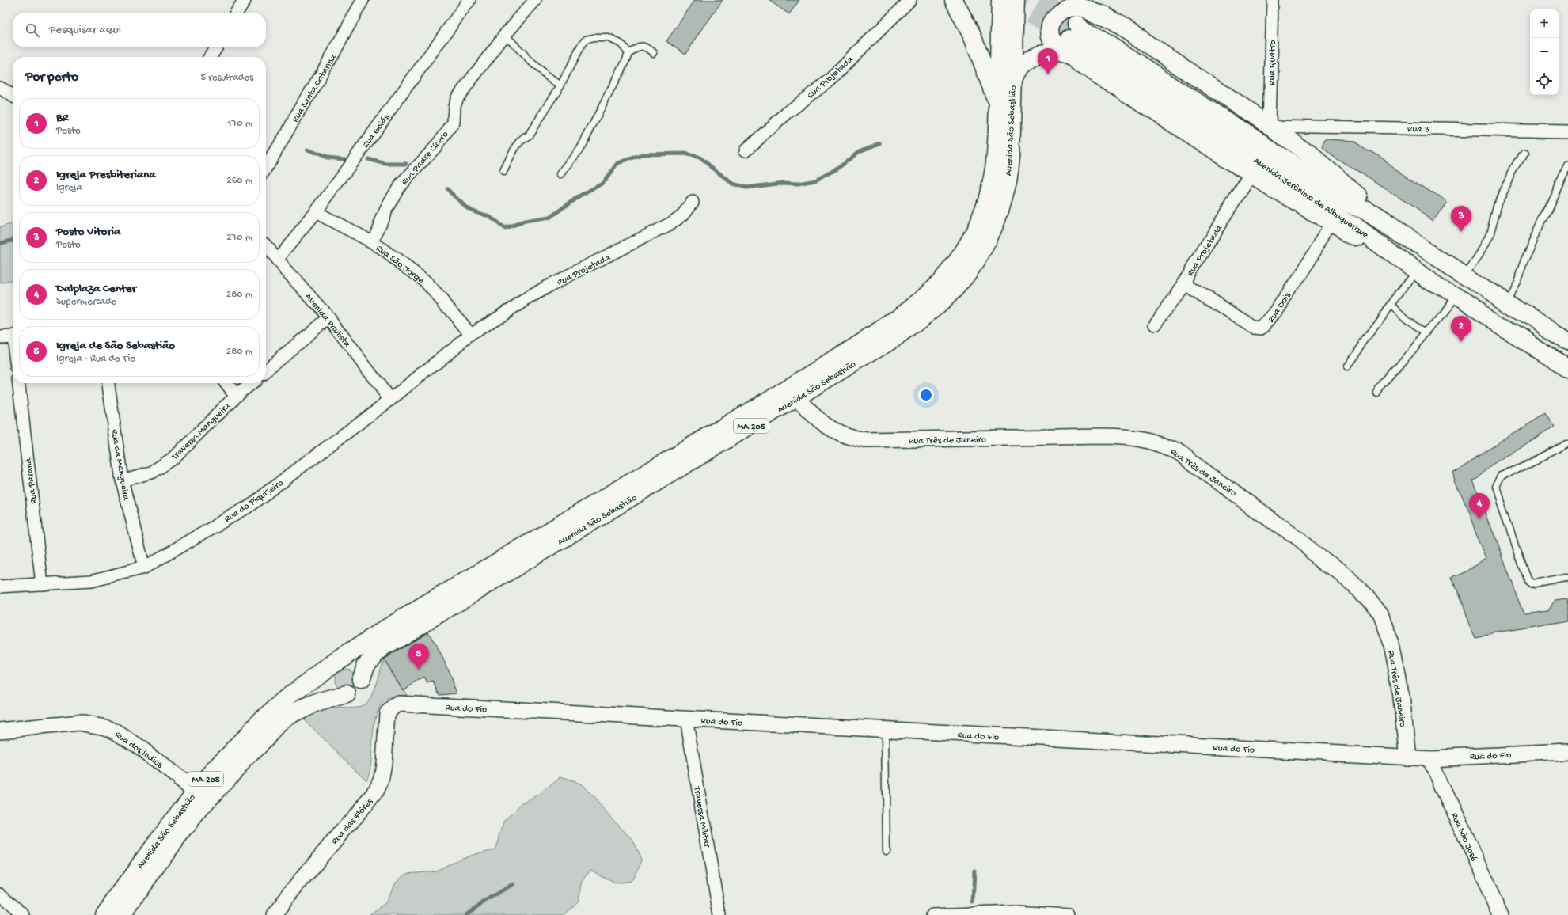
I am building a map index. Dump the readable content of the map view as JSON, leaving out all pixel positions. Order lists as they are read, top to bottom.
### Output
{
  "streets": {
    "main road": ["Avenida São Sebastião", "Avenida Jerônimo de Albuquerque", "MA-205"],
    "street": [
      "Rua Quatro",
      "Rua Projetada",
      "Rua Santa Catarina",
      "Rua 3",
      "Rua Goiás",
      "Rua Padre Cícero",
      "Rua São Jorge",
      "Rua Dois",
      "Avenida Paulista",
      "Travessa Mangueira",
      "Rua Três de Janeiro",
      "Rua da Mangueira",
      "Rua Paraná",
      "Rua do Piquizeiro",
      "Rua do Fio",
      "Rua dos Índios",
      "Travessa Militar",
      "Rua das Flôres",
      "Rua São José"
    ]
  },
  "crossings": [
    ["Rua Quatro", "Rua 3"],
    ["Rua Projetada", "Rua São Jorge"],
    ["Rua Projetada", "Rua Dois"],
    ["Rua Projetada", "Rua do Piquizeiro"],
    ["Rua Goiás", "Rua São Jorge"],
    ["Rua Goiás", "Avenida Paulista"],
    ["Avenida São Sebastião", "Rua Três de Janeiro"],
    ["Avenida São Sebastião", "Rua dos Índios"],
    ["Rua Padre Cícero", "Rua São Jorge"],
    ["Rua São Jorge", "Rua do Piquizeiro"],
    ["Avenida Paulista", "Rua do Piquizeiro"],
    ["Travessa Mangueira", "Rua da Mangueira"],
    ["Rua Três de Janeiro", "Rua do Fio"],
    ["Rua da Mangueira", "Rua do Piquizeiro"],
    ["Rua Paraná", "Rua do Piquizeiro"],
    ["Rua do Fio", "Travessa Militar"],
    ["Rua do Fio", "Rua das Flôres"],
    ["Rua do Fio", "Rua São José"]
  ],
  "page": {
    "map_buttons": ["+", "−"],
    "search": "Pesquisar aqui",
    "pins": [
      "1",
      "3",
      "2",
      "4",
      "5"
    ],
    "heading": ["Por perto", "5 resultados"],
    "list": [
      {
        "mark": "1",
        "name": "BR",
        "note": "Posto",
        "value": "170 m"
      },
      {
        "mark": "2",
        "name": "Igreja Presbiteriana",
        "note": "Igreja",
        "value": "260 m"
      },
      {
        "mark": "3",
        "name": "Posto Vitoria",
        "note": "Posto",
        "value": "270 m"
      },
      {
        "mark": "4",
        "name": "Dalplaza Center",
        "note": "Supermercado",
        "value": "280 m"
      },
      {
        "mark": "5",
        "name": "Igreja de São Sebastião",
        "note": "Igreja · Rua do Fio",
        "value": "280 m"
      }
    ]
  }
}
